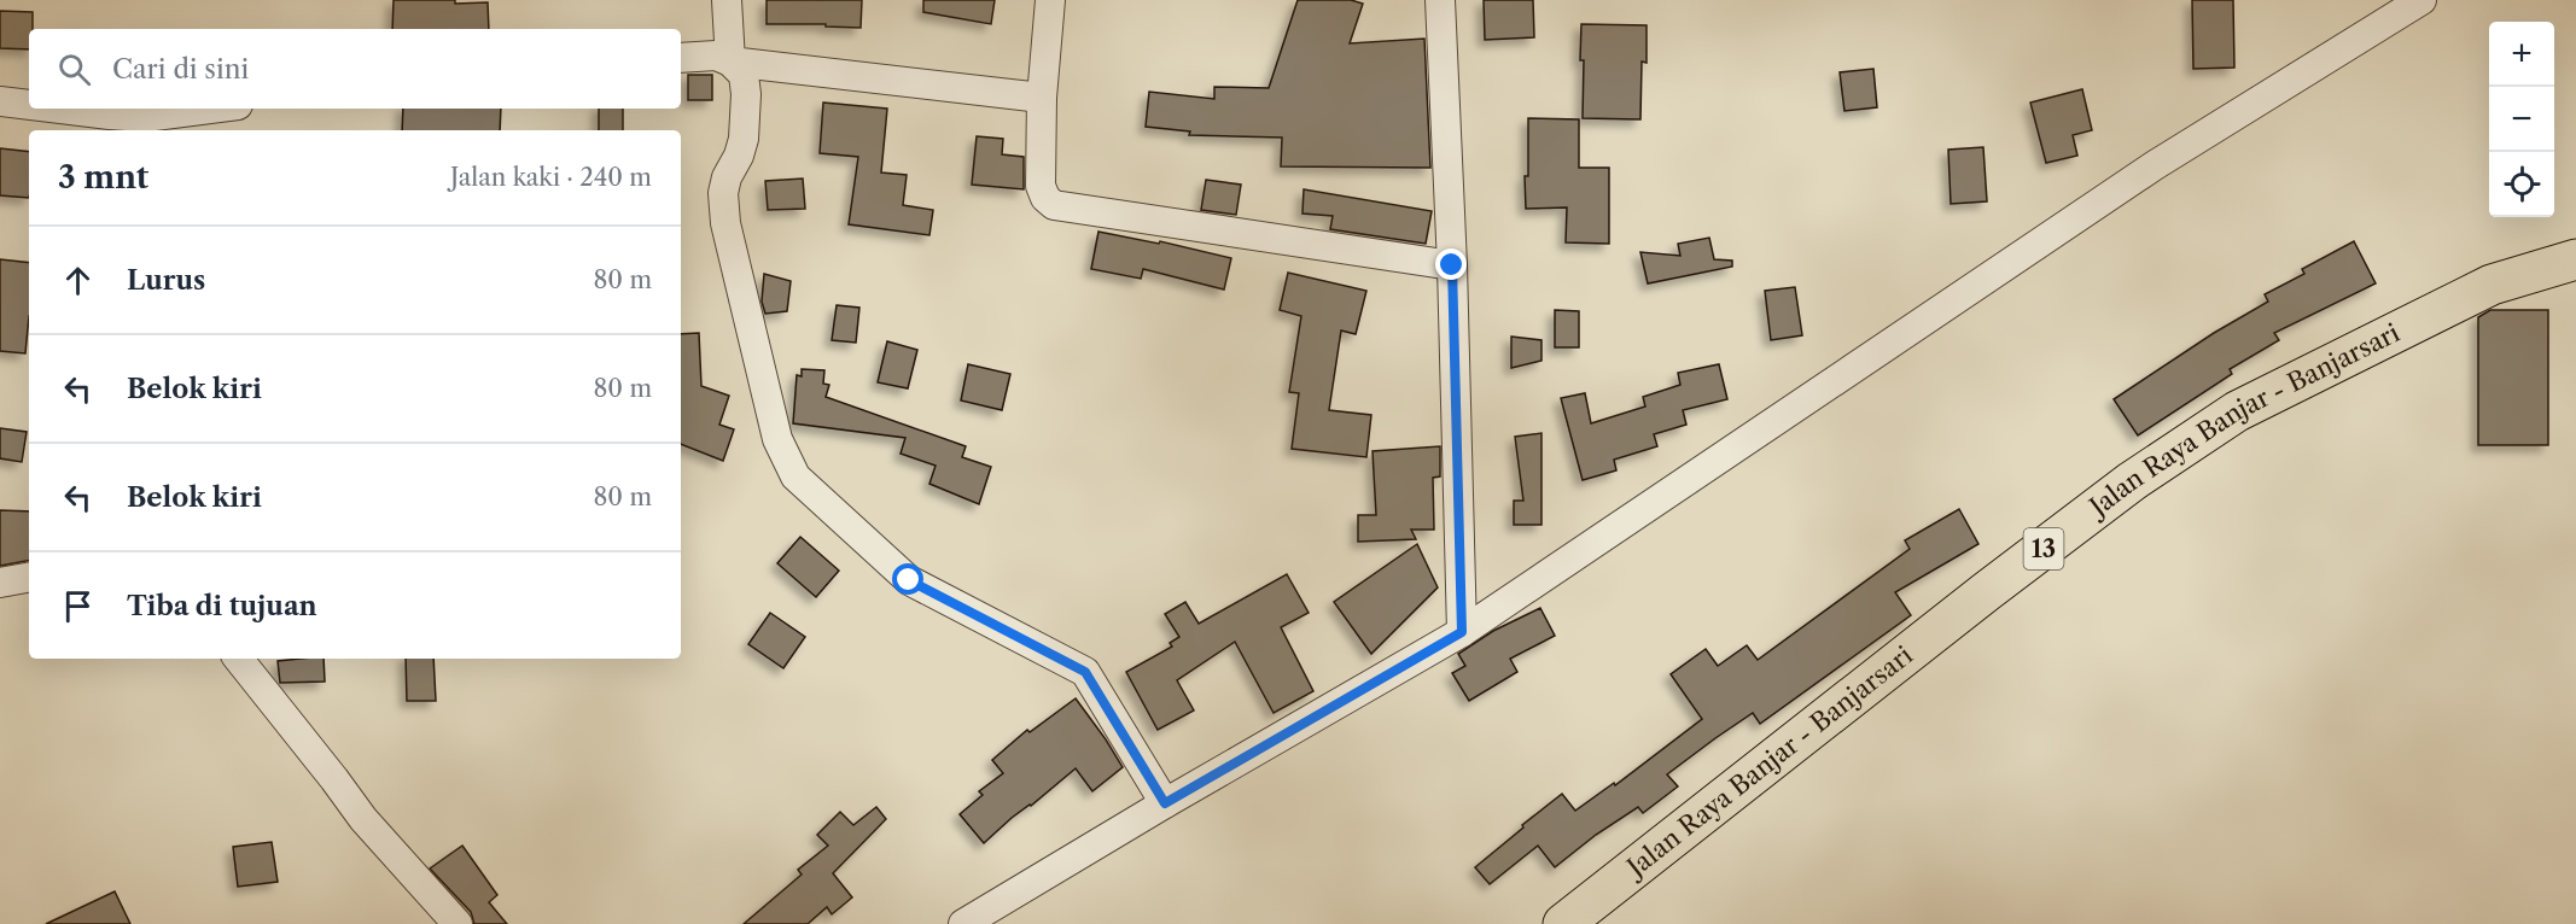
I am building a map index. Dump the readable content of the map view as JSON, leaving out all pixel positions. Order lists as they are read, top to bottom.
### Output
{
  "streets": {
    "highway": ["Jalan Raya Banjar - Banjarsari", "13"]
  },
  "page": {
    "map_buttons": ["+", "−"],
    "search": "Cari di sini",
    "heading": ["3 mnt", "Jalan kaki · 240 m"],
    "list": [
      ["Lurus", "80 m"],
      ["Belok kiri", "80 m"],
      ["Belok kiri", "80 m"],
      "Tiba di tujuan"
    ]
  }
}
